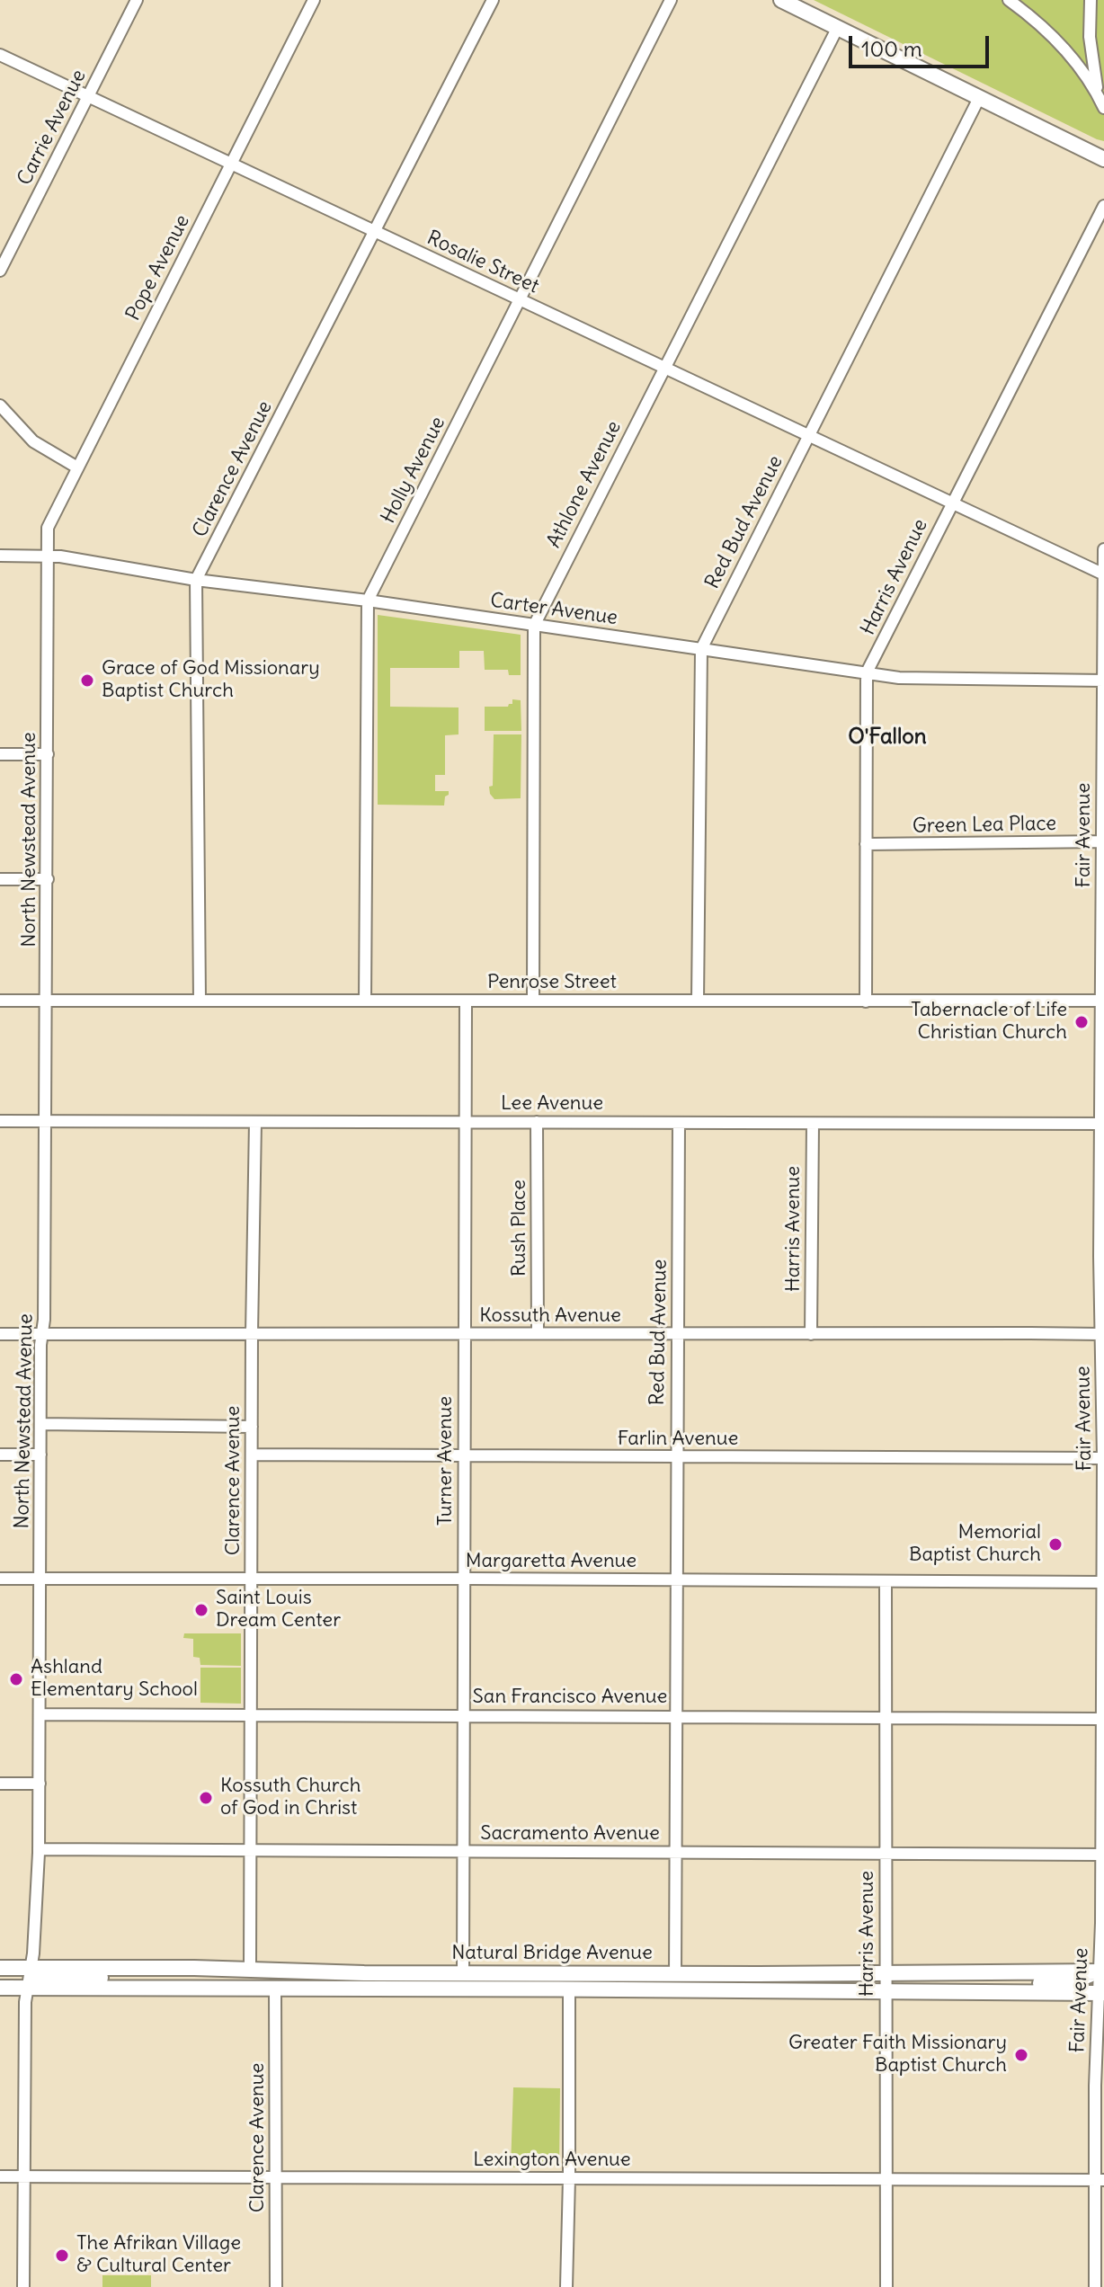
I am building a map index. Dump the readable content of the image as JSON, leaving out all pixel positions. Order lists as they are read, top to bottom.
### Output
{
  "streets": {
    "main road": ["Natural Bridge Avenue"],
    "street": [
      "Carrie Avenue",
      "Rosalie Street",
      "Pope Avenue",
      "Clarence Avenue",
      "Holly Avenue",
      "Athlone Avenue",
      "Red Bud Avenue",
      "Harris Avenue",
      "Carter Avenue",
      "Green Lea Place",
      "Fair Avenue",
      "North Newstead Avenue",
      "Penrose Street",
      "Lee Avenue",
      "Rush Place",
      "Kossuth Avenue",
      "Farlin Avenue",
      "Turner Avenue",
      "Margaretta Avenue",
      "San Francisco Avenue",
      "Sacramento Avenue",
      "Lexington Avenue"
    ]
  },
  "crossings": [
    ["Carrie Avenue", "Rosalie Street"],
    ["Rosalie Street", "Pope Avenue"],
    ["Rosalie Street", "Clarence Avenue"],
    ["Rosalie Street", "Holly Avenue"],
    ["Rosalie Street", "Athlone Avenue"],
    ["Rosalie Street", "Red Bud Avenue"],
    ["Rosalie Street", "Harris Avenue"],
    ["Rosalie Street", "Fair Avenue"],
    ["Pope Avenue", "Carter Avenue"],
    ["Pope Avenue", "North Newstead Avenue"],
    ["Clarence Avenue", "Carter Avenue"],
    ["Clarence Avenue", "Penrose Street"],
    ["Clarence Avenue", "Lee Avenue"],
    ["Clarence Avenue", "Kossuth Avenue"],
    ["Clarence Avenue", "Farlin Avenue"],
    ["Clarence Avenue", "Margaretta Avenue"],
    ["Clarence Avenue", "San Francisco Avenue"],
    ["Clarence Avenue", "Sacramento Avenue"],
    ["Clarence Avenue", "Natural Bridge Avenue"],
    ["Clarence Avenue", "Lexington Avenue"],
    ["Holly Avenue", "Carter Avenue"],
    ["Holly Avenue", "Penrose Street"],
    ["Athlone Avenue", "Carter Avenue"],
    ["Athlone Avenue", "Penrose Street"],
    ["Red Bud Avenue", "Carter Avenue"],
    ["Red Bud Avenue", "Penrose Street"],
    ["Red Bud Avenue", "Lee Avenue"],
    ["Red Bud Avenue", "Kossuth Avenue"],
    ["Red Bud Avenue", "Farlin Avenue"],
    ["Red Bud Avenue", "Margaretta Avenue"],
    ["Red Bud Avenue", "San Francisco Avenue"],
    ["Red Bud Avenue", "Sacramento Avenue"],
    ["Red Bud Avenue", "Natural Bridge Avenue"],
    ["Harris Avenue", "Carter Avenue"],
    ["Harris Avenue", "Green Lea Place"],
    ["Harris Avenue", "Penrose Street"],
    ["Harris Avenue", "Lee Avenue"],
    ["Harris Avenue", "Kossuth Avenue"],
    ["Harris Avenue", "Margaretta Avenue"],
    ["Harris Avenue", "San Francisco Avenue"],
    ["Harris Avenue", "Sacramento Avenue"],
    ["Harris Avenue", "Natural Bridge Avenue"],
    ["Harris Avenue", "Lexington Avenue"],
    ["Carter Avenue", "Fair Avenue"],
    ["Carter Avenue", "North Newstead Avenue"],
    ["Green Lea Place", "Fair Avenue"],
    ["Fair Avenue", "Penrose Street"],
    ["Fair Avenue", "Lee Avenue"],
    ["Fair Avenue", "Kossuth Avenue"],
    ["Fair Avenue", "Farlin Avenue"],
    ["Fair Avenue", "Margaretta Avenue"],
    ["Fair Avenue", "San Francisco Avenue"],
    ["Fair Avenue", "Sacramento Avenue"],
    ["Fair Avenue", "Natural Bridge Avenue"],
    ["Fair Avenue", "Lexington Avenue"],
    ["North Newstead Avenue", "Penrose Street"],
    ["North Newstead Avenue", "Lee Avenue"],
    ["North Newstead Avenue", "Kossuth Avenue"],
    ["North Newstead Avenue", "Margaretta Avenue"],
    ["North Newstead Avenue", "San Francisco Avenue"],
    ["North Newstead Avenue", "Sacramento Avenue"],
    ["North Newstead Avenue", "Natural Bridge Avenue"],
    ["North Newstead Avenue", "Lexington Avenue"],
    ["Lee Avenue", "Rush Place"],
    ["Lee Avenue", "Turner Avenue"],
    ["Rush Place", "Kossuth Avenue"],
    ["Kossuth Avenue", "Turner Avenue"],
    ["Farlin Avenue", "Turner Avenue"],
    ["Turner Avenue", "Margaretta Avenue"],
    ["Turner Avenue", "San Francisco Avenue"],
    ["Turner Avenue", "Sacramento Avenue"],
    ["Turner Avenue", "Natural Bridge Avenue"]
  ],
  "districts": ["O'Fallon"],
  "places": [
    "Grace of God Missionary Baptist Church",
    "Tabernacle of Life Christian Church",
    "Memorial Baptist Church",
    "Saint Louis Dream Center",
    "Ashland Elementary School",
    "Kossuth Church of God in Christ",
    "Greater Faith Missionary Baptist Church",
    "The Afrikan Village & Cultural Center"
  ],
  "scale_bar": "100 m"
}
